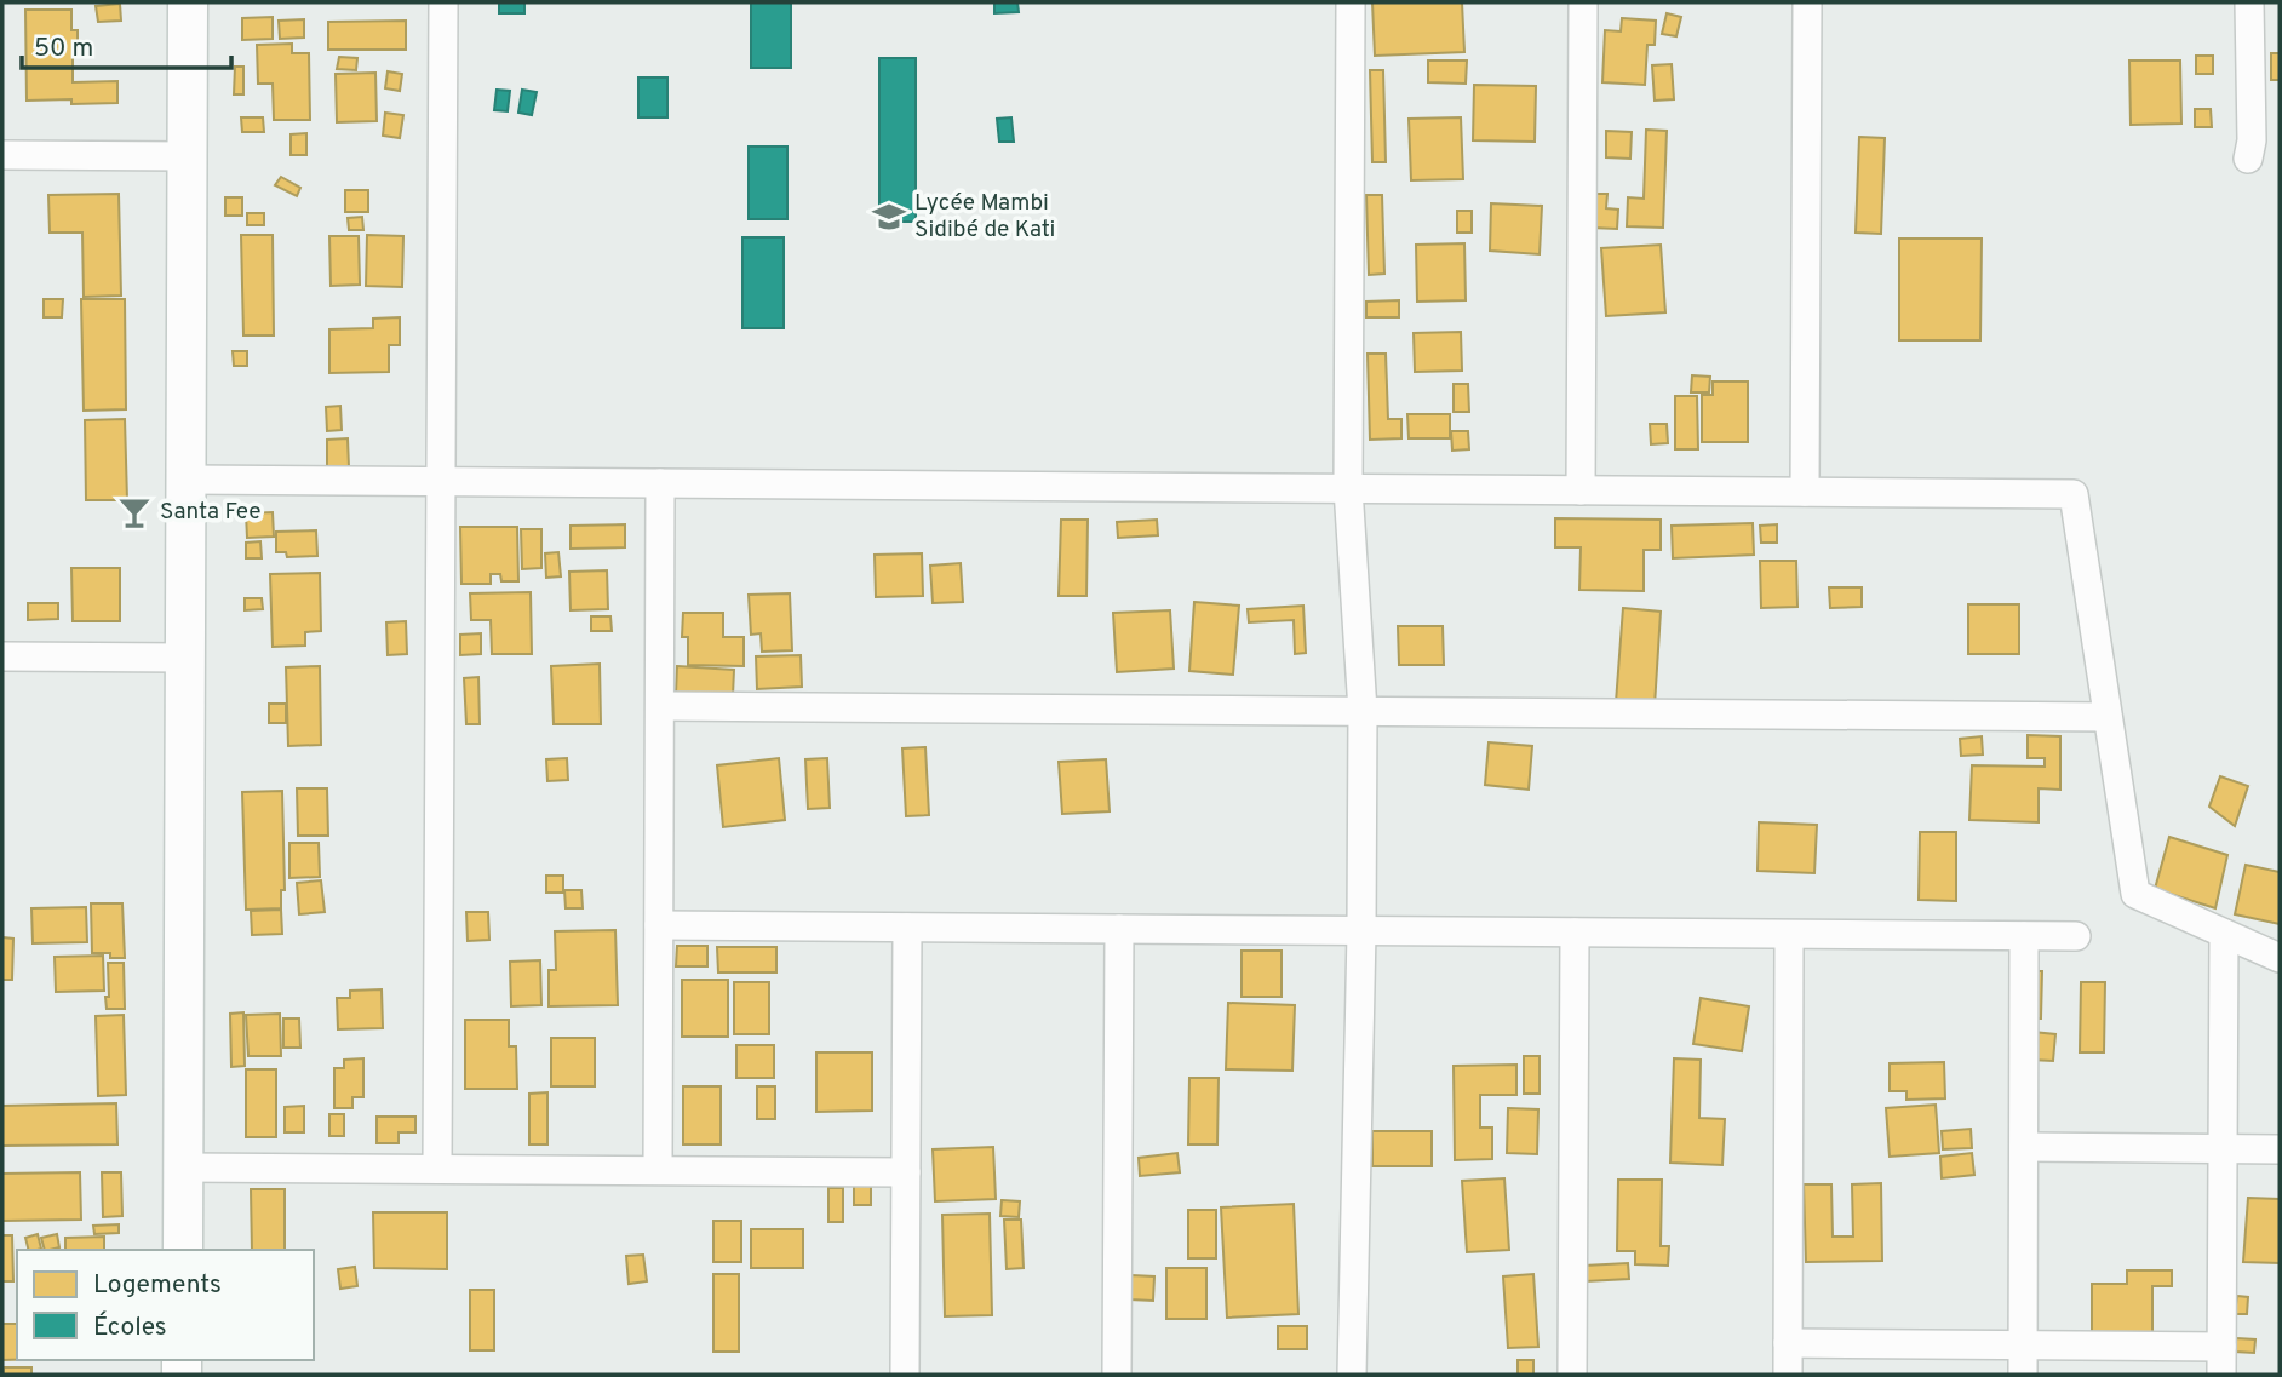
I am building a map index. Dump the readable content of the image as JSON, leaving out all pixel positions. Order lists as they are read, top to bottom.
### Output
{
  "places": {
    "school or university": ["Lycée Mambi Sidibé de Kati"],
    "bar": ["Santa Fee"]
  },
  "legend": ["Logements", "Écoles"],
  "scale_bar": "50 m"
}
